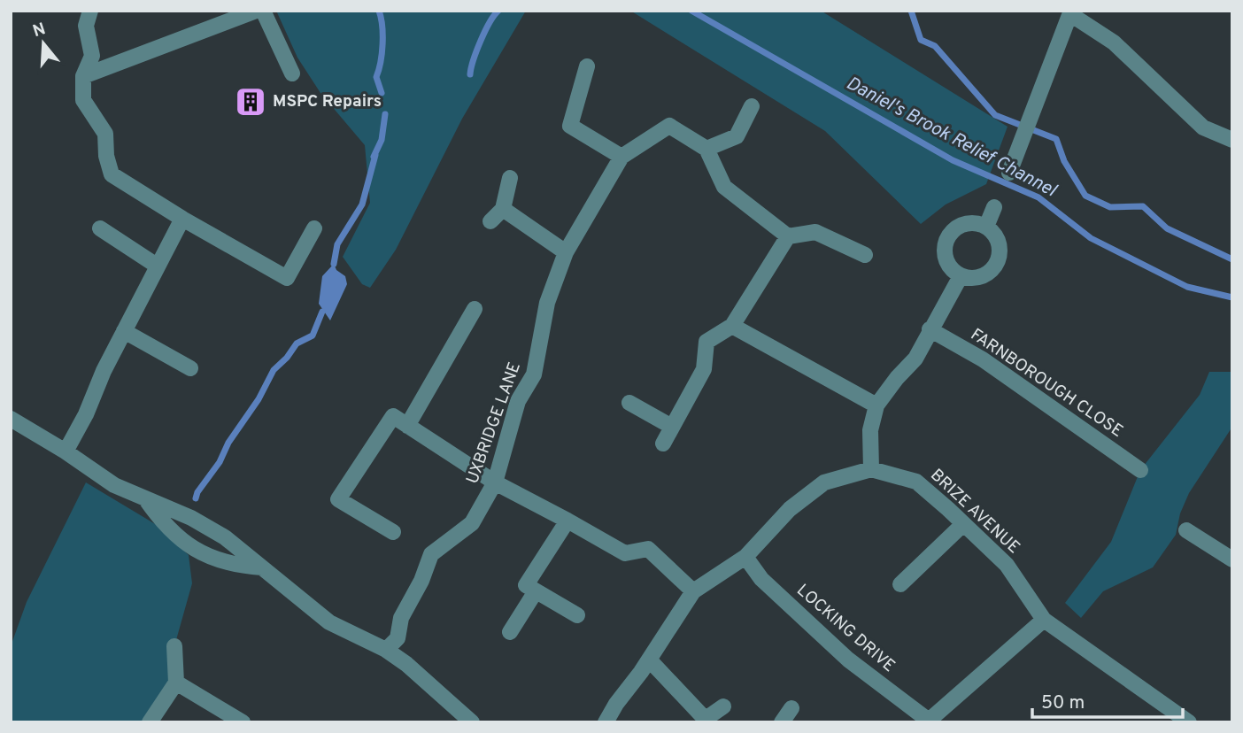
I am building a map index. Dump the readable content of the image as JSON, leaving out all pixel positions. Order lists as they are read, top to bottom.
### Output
{
  "streets": {
    "street": [
      "FARNBOROUGH CLOSE",
      "UXBRIDGE LANE",
      "BRIZE AVENUE",
      "LOCKING DRIVE"
    ]
  },
  "water": ["Daniel's Brook Relief Channel"],
  "places": {
    "building": ["MSPC Repairs"]
  },
  "scale_bar": "50 m",
  "north": "top"
}
